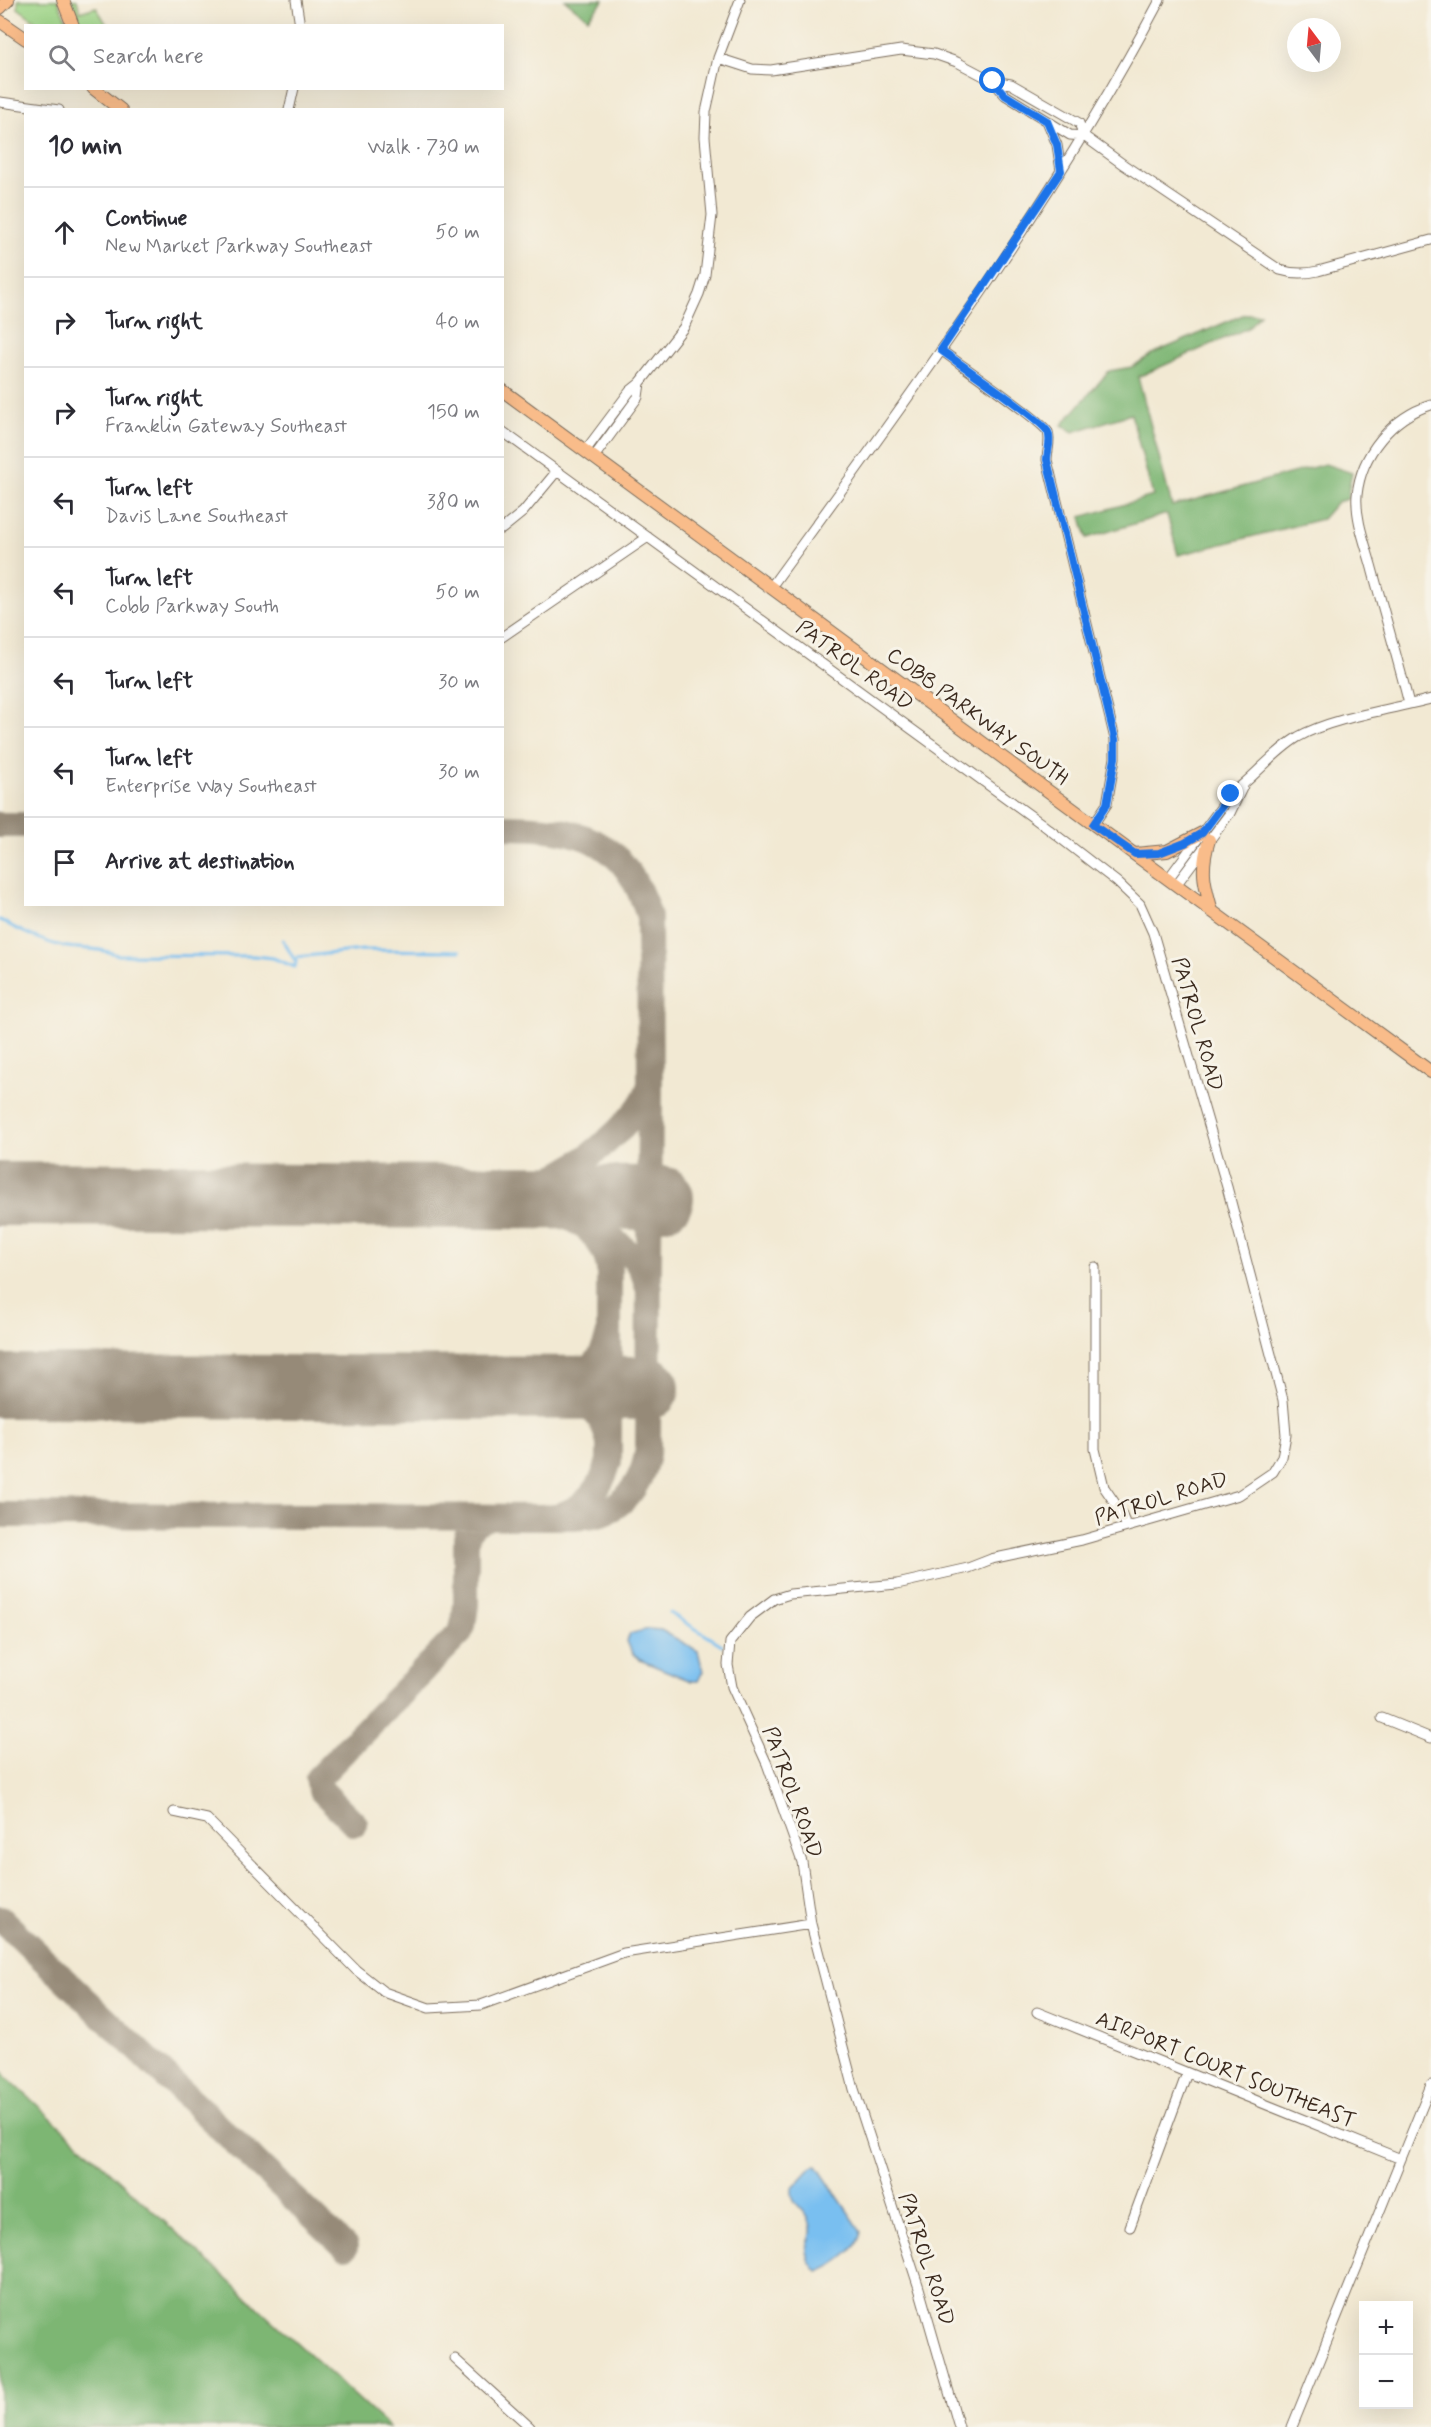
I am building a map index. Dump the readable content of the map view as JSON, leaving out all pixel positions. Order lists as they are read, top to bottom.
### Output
{
  "streets": {
    "main road": ["COBB PARKWAY SOUTH"],
    "street": ["PATROL ROAD", "AIRPORT COURT SOUTHEAST"]
  },
  "north": "top",
  "page": {
    "search": "Search here",
    "heading": ["10 min", "Walk · 730 m"],
    "list": [
      ["Continue", "New Market Parkway Southeast", "50 m"],
      ["Turn right", "40 m"],
      ["Turn right", "Franklin Gateway Southeast", "150 m"],
      ["Turn left", "Davis Lane Southeast", "380 m"],
      ["Turn left", "Cobb Parkway South", "50 m"],
      ["Turn left", "30 m"],
      ["Turn left", "Enterprise Way Southeast", "30 m"],
      "Arrive at destination"
    ],
    "map_buttons": ["+", "−"]
  }
}
